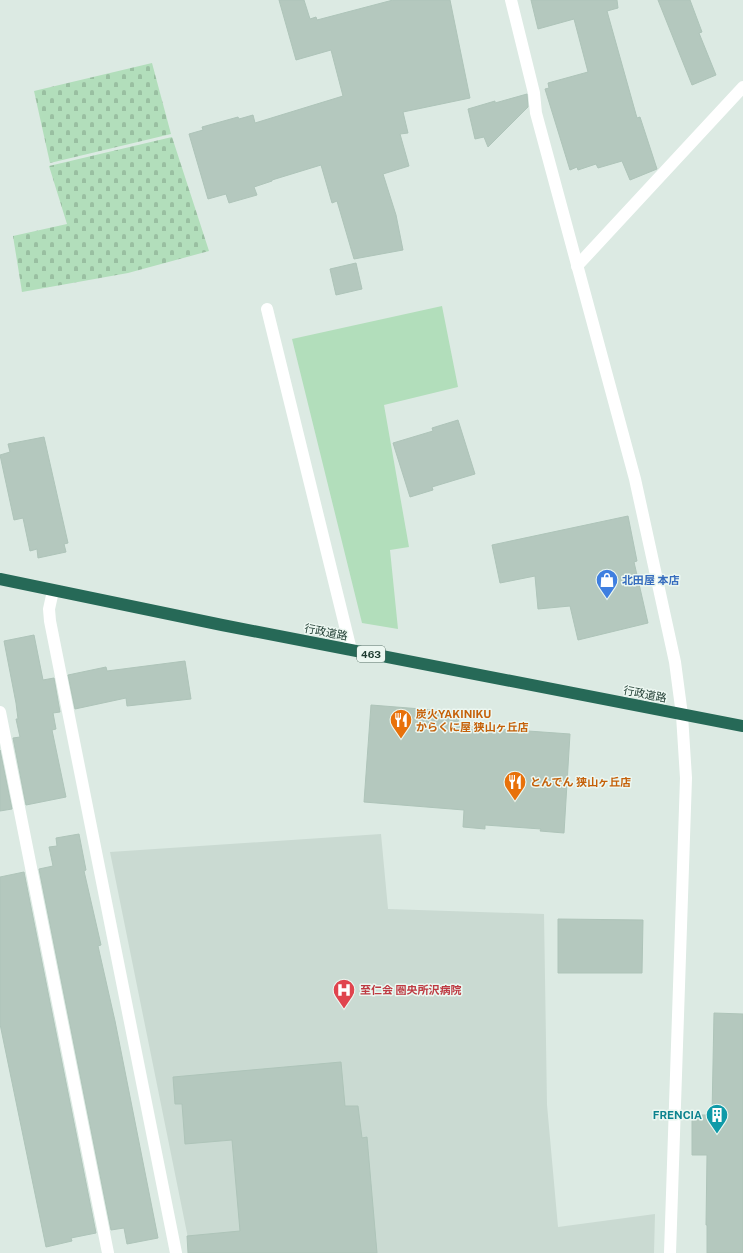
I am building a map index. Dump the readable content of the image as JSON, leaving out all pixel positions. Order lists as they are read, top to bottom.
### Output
{
  "streets": {
    "highway": ["行政道路", "463"]
  },
  "places": {
    "shop": ["北田屋 本店"],
    "restaurant": ["炭火YAKINIKU からくに屋 狭山ヶ丘店", "とんでん 狭山ヶ丘店"],
    "hospital": ["至仁会 圏央所沢病院"],
    "building": ["FRENCIA"]
  }
}
